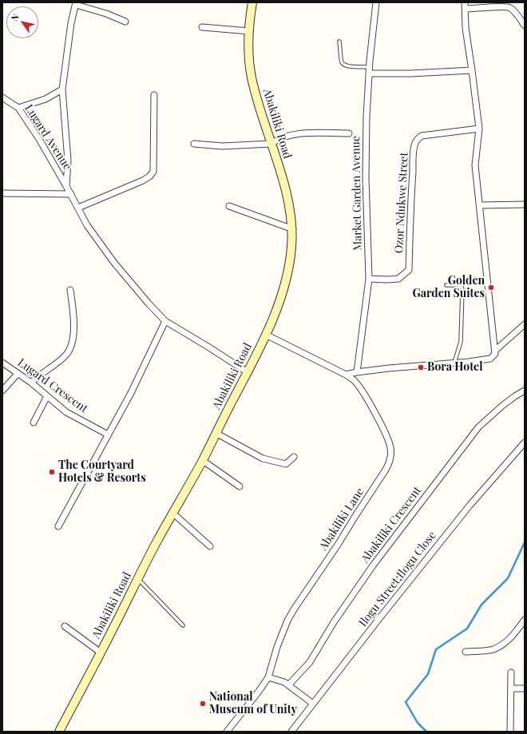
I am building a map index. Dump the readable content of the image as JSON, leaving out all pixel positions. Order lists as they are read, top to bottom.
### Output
{
  "streets": {
    "main road": ["Abakiliki Road"],
    "street": [
      "Lugard Avenue",
      "Market Garden Avenue",
      "Ozor Ndukwe Street",
      "Lugard Crescent",
      "Abakiliki Lane",
      "Abakiliki Crescent",
      "Ilogu Street;Ilogu Close"
    ]
  },
  "crossings": [
    ["Abakiliki Road", "Lugard Avenue"],
    ["Abakiliki Road", "Abakiliki Lane"],
    ["Market Garden Avenue", "Ozor Ndukwe Street"]
  ],
  "places": [
    "Golden Garden Suites",
    "Bora Hotel",
    "The Courtyard Hotels & Resorts",
    "National Museum of Unity"
  ],
  "north": "top left"
}
